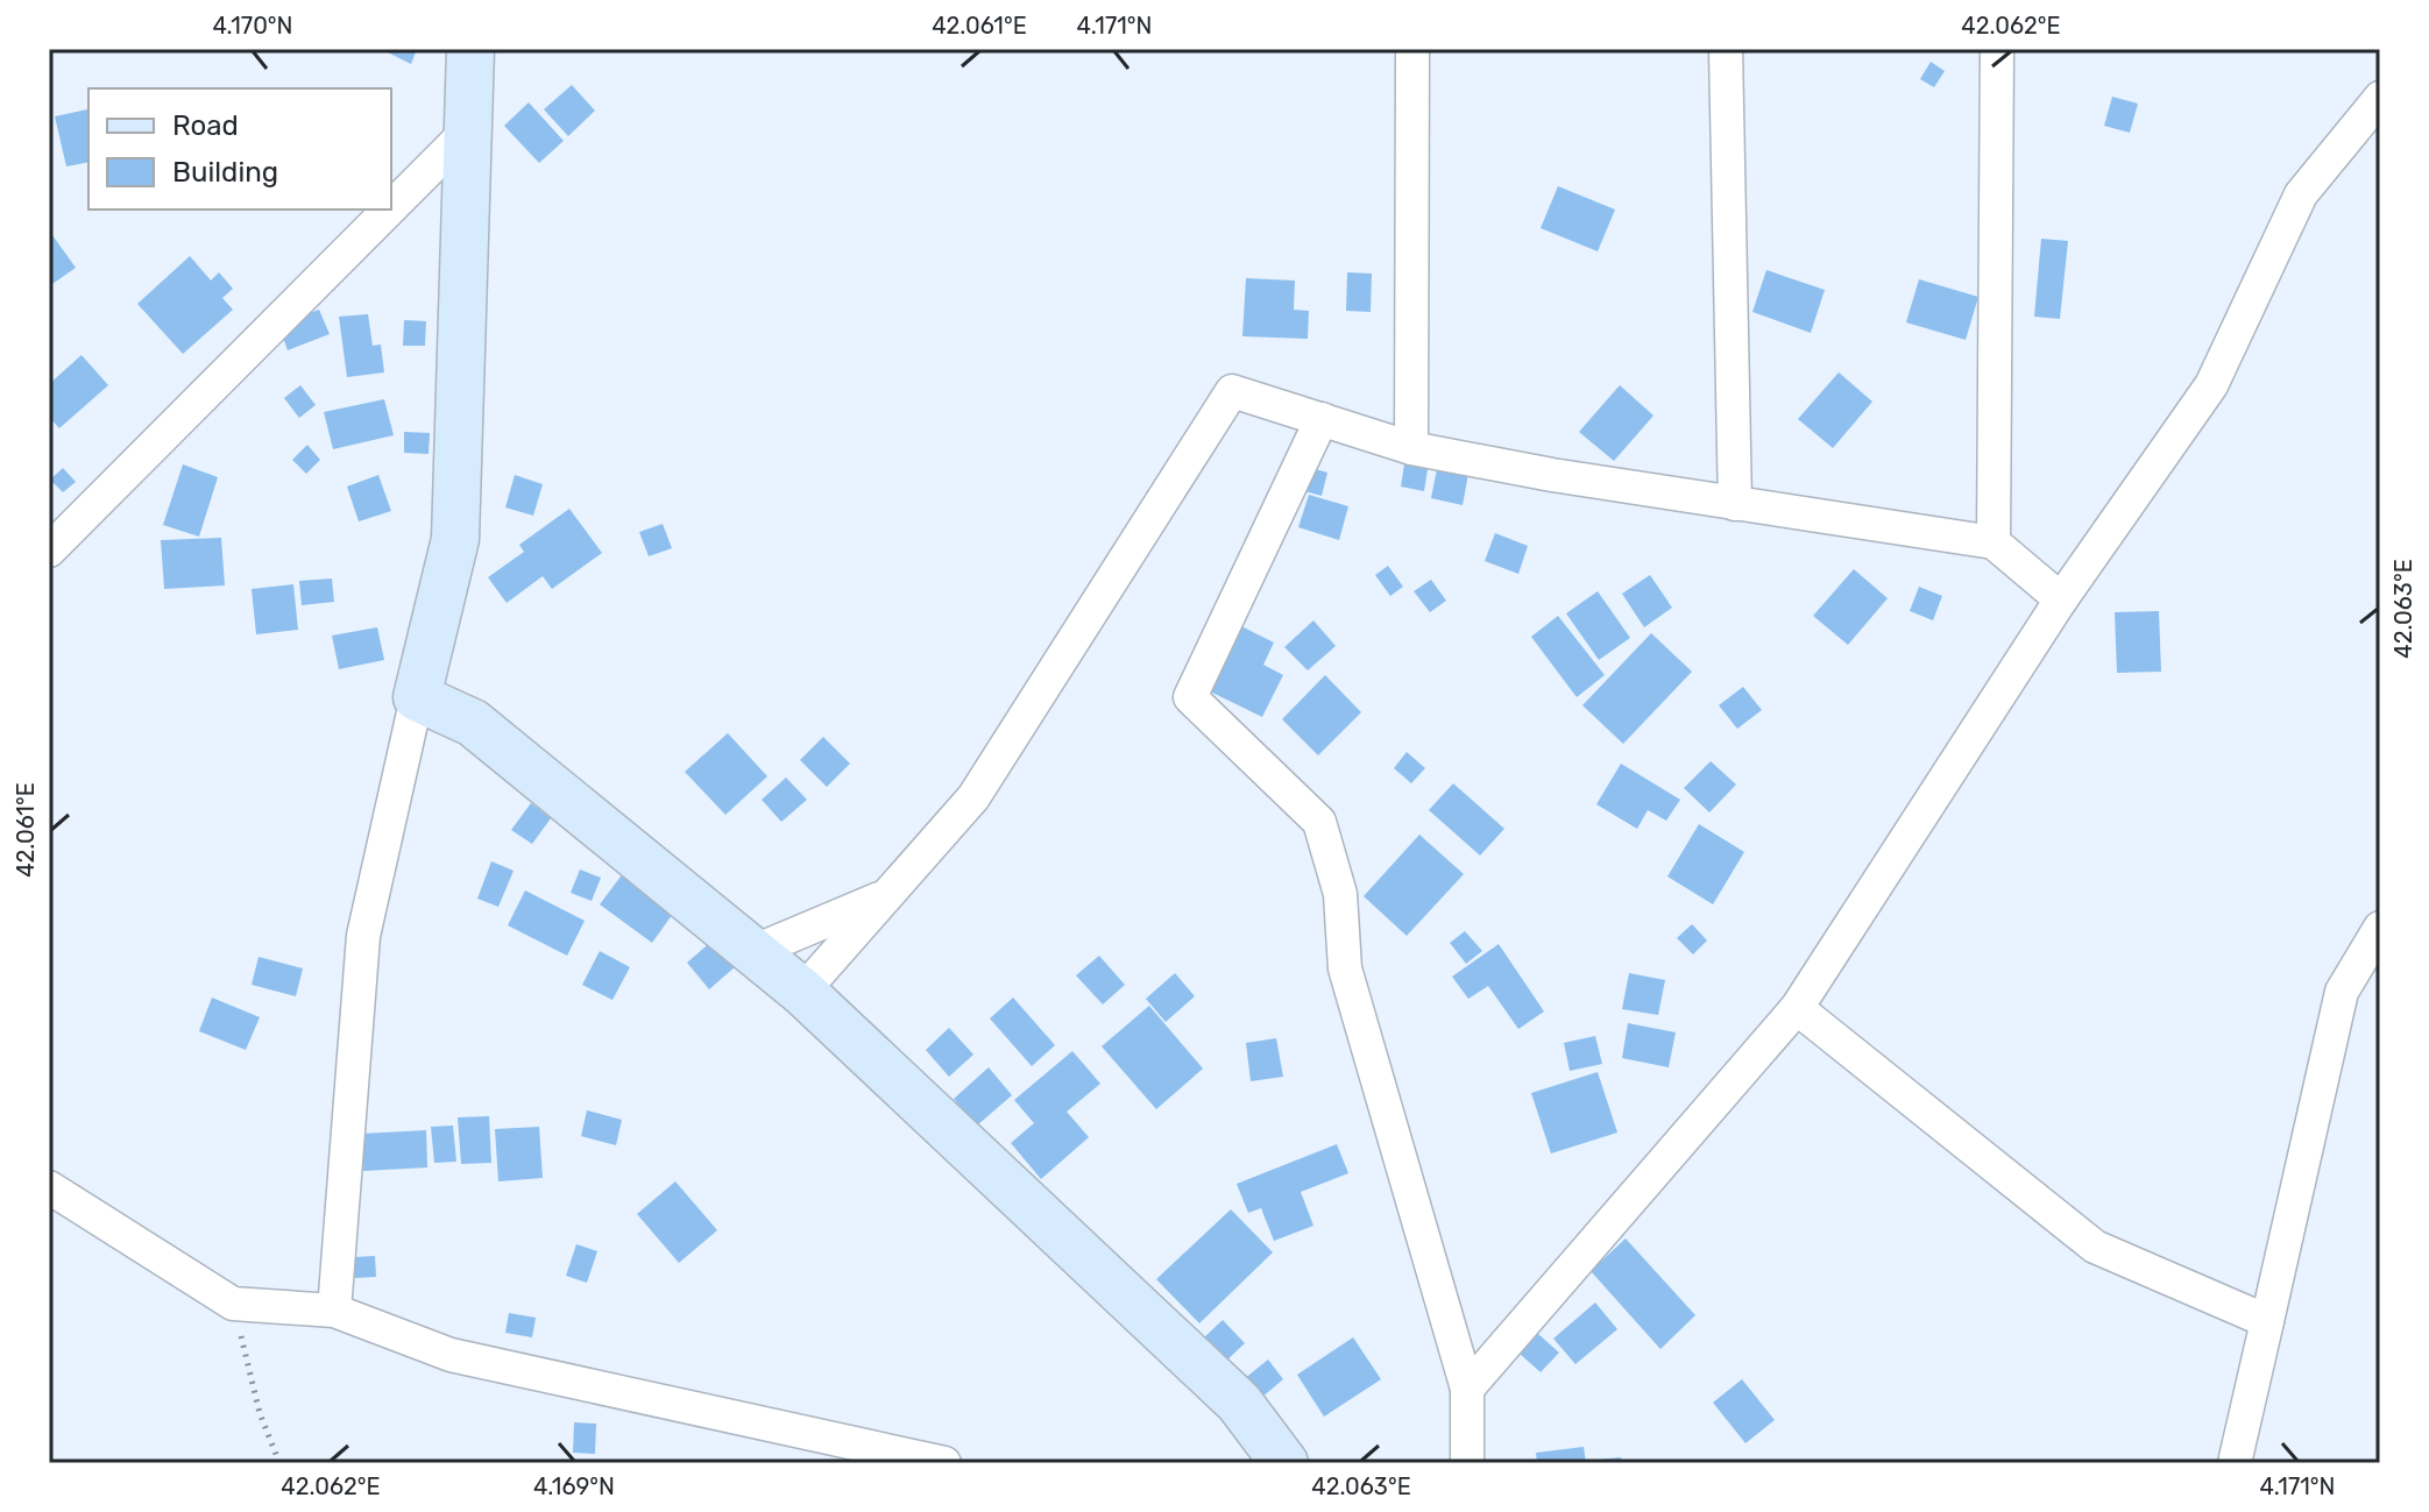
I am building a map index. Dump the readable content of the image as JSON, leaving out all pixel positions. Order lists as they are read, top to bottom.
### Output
{
  "legend": ["Road", "Building"],
  "coordinates": [
    "4.170°N",
    "42.061°E",
    "4.171°N",
    "42.062°E",
    "42.063°E",
    "4.169°N"
  ]
}
